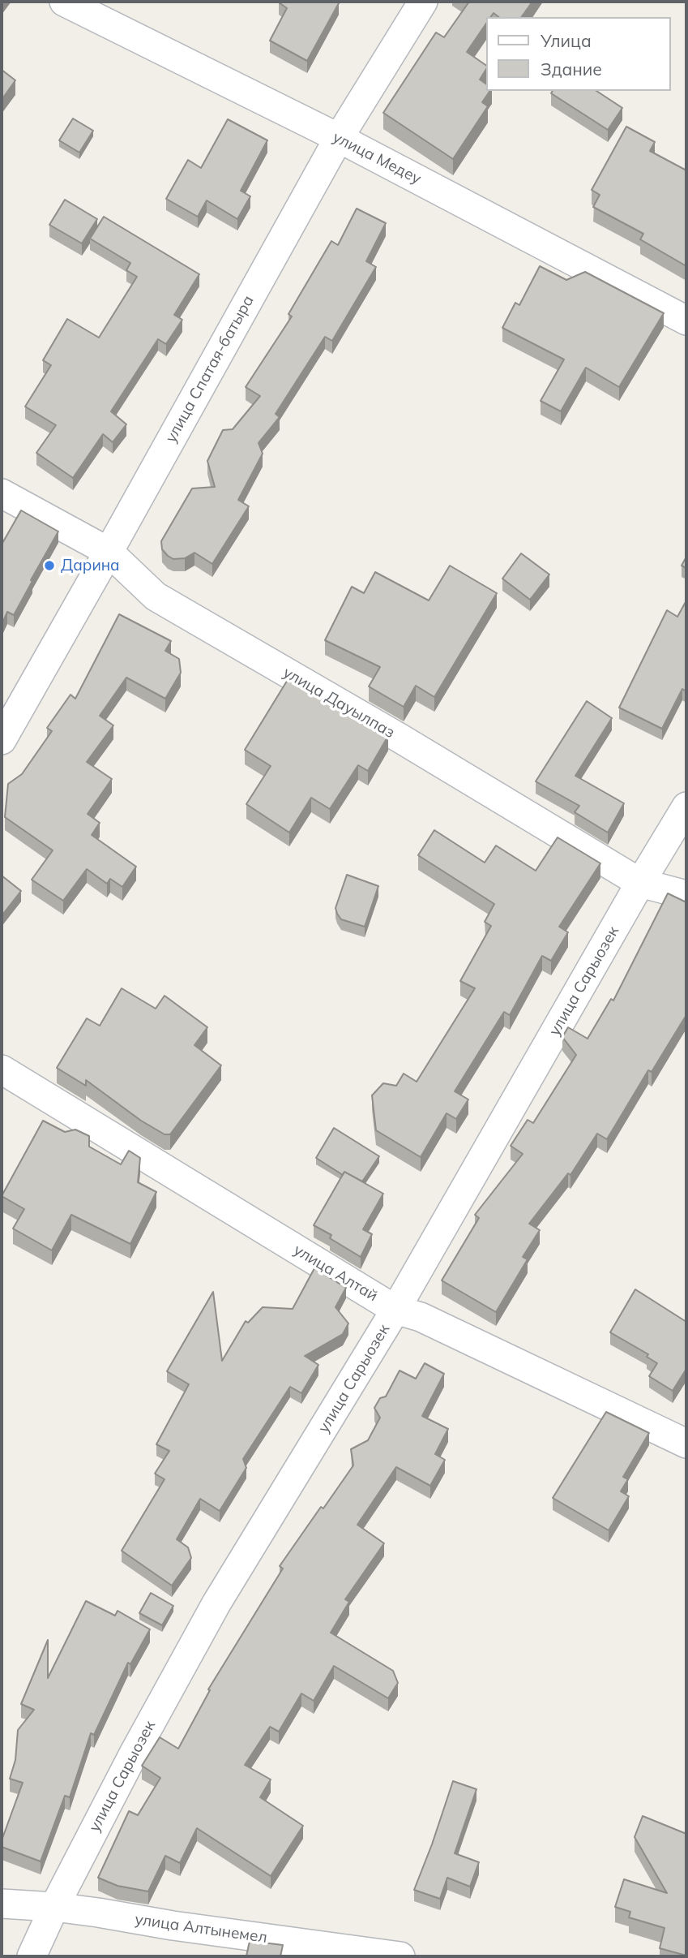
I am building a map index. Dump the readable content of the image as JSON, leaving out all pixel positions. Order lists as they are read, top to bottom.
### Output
{
  "streets": {
    "street": [
      "улица Медеу",
      "улица Спатая-батыра",
      "улица Дауылпаз",
      "улица Сарыозек",
      "улица Алтай",
      "улица Алтынемел"
    ]
  },
  "crossings": [
    ["улица Медеу", "улица Спатая-батыра"],
    ["улица Спатая-батыра", "улица Дауылпаз"],
    ["улица Дауылпаз", "улица Сарыозек"],
    ["улица Сарыозек", "улица Алтай"],
    ["улица Сарыозек", "улица Алтынемел"]
  ],
  "places": ["Дарина"],
  "legend": ["Улица", "Здание"]
}
